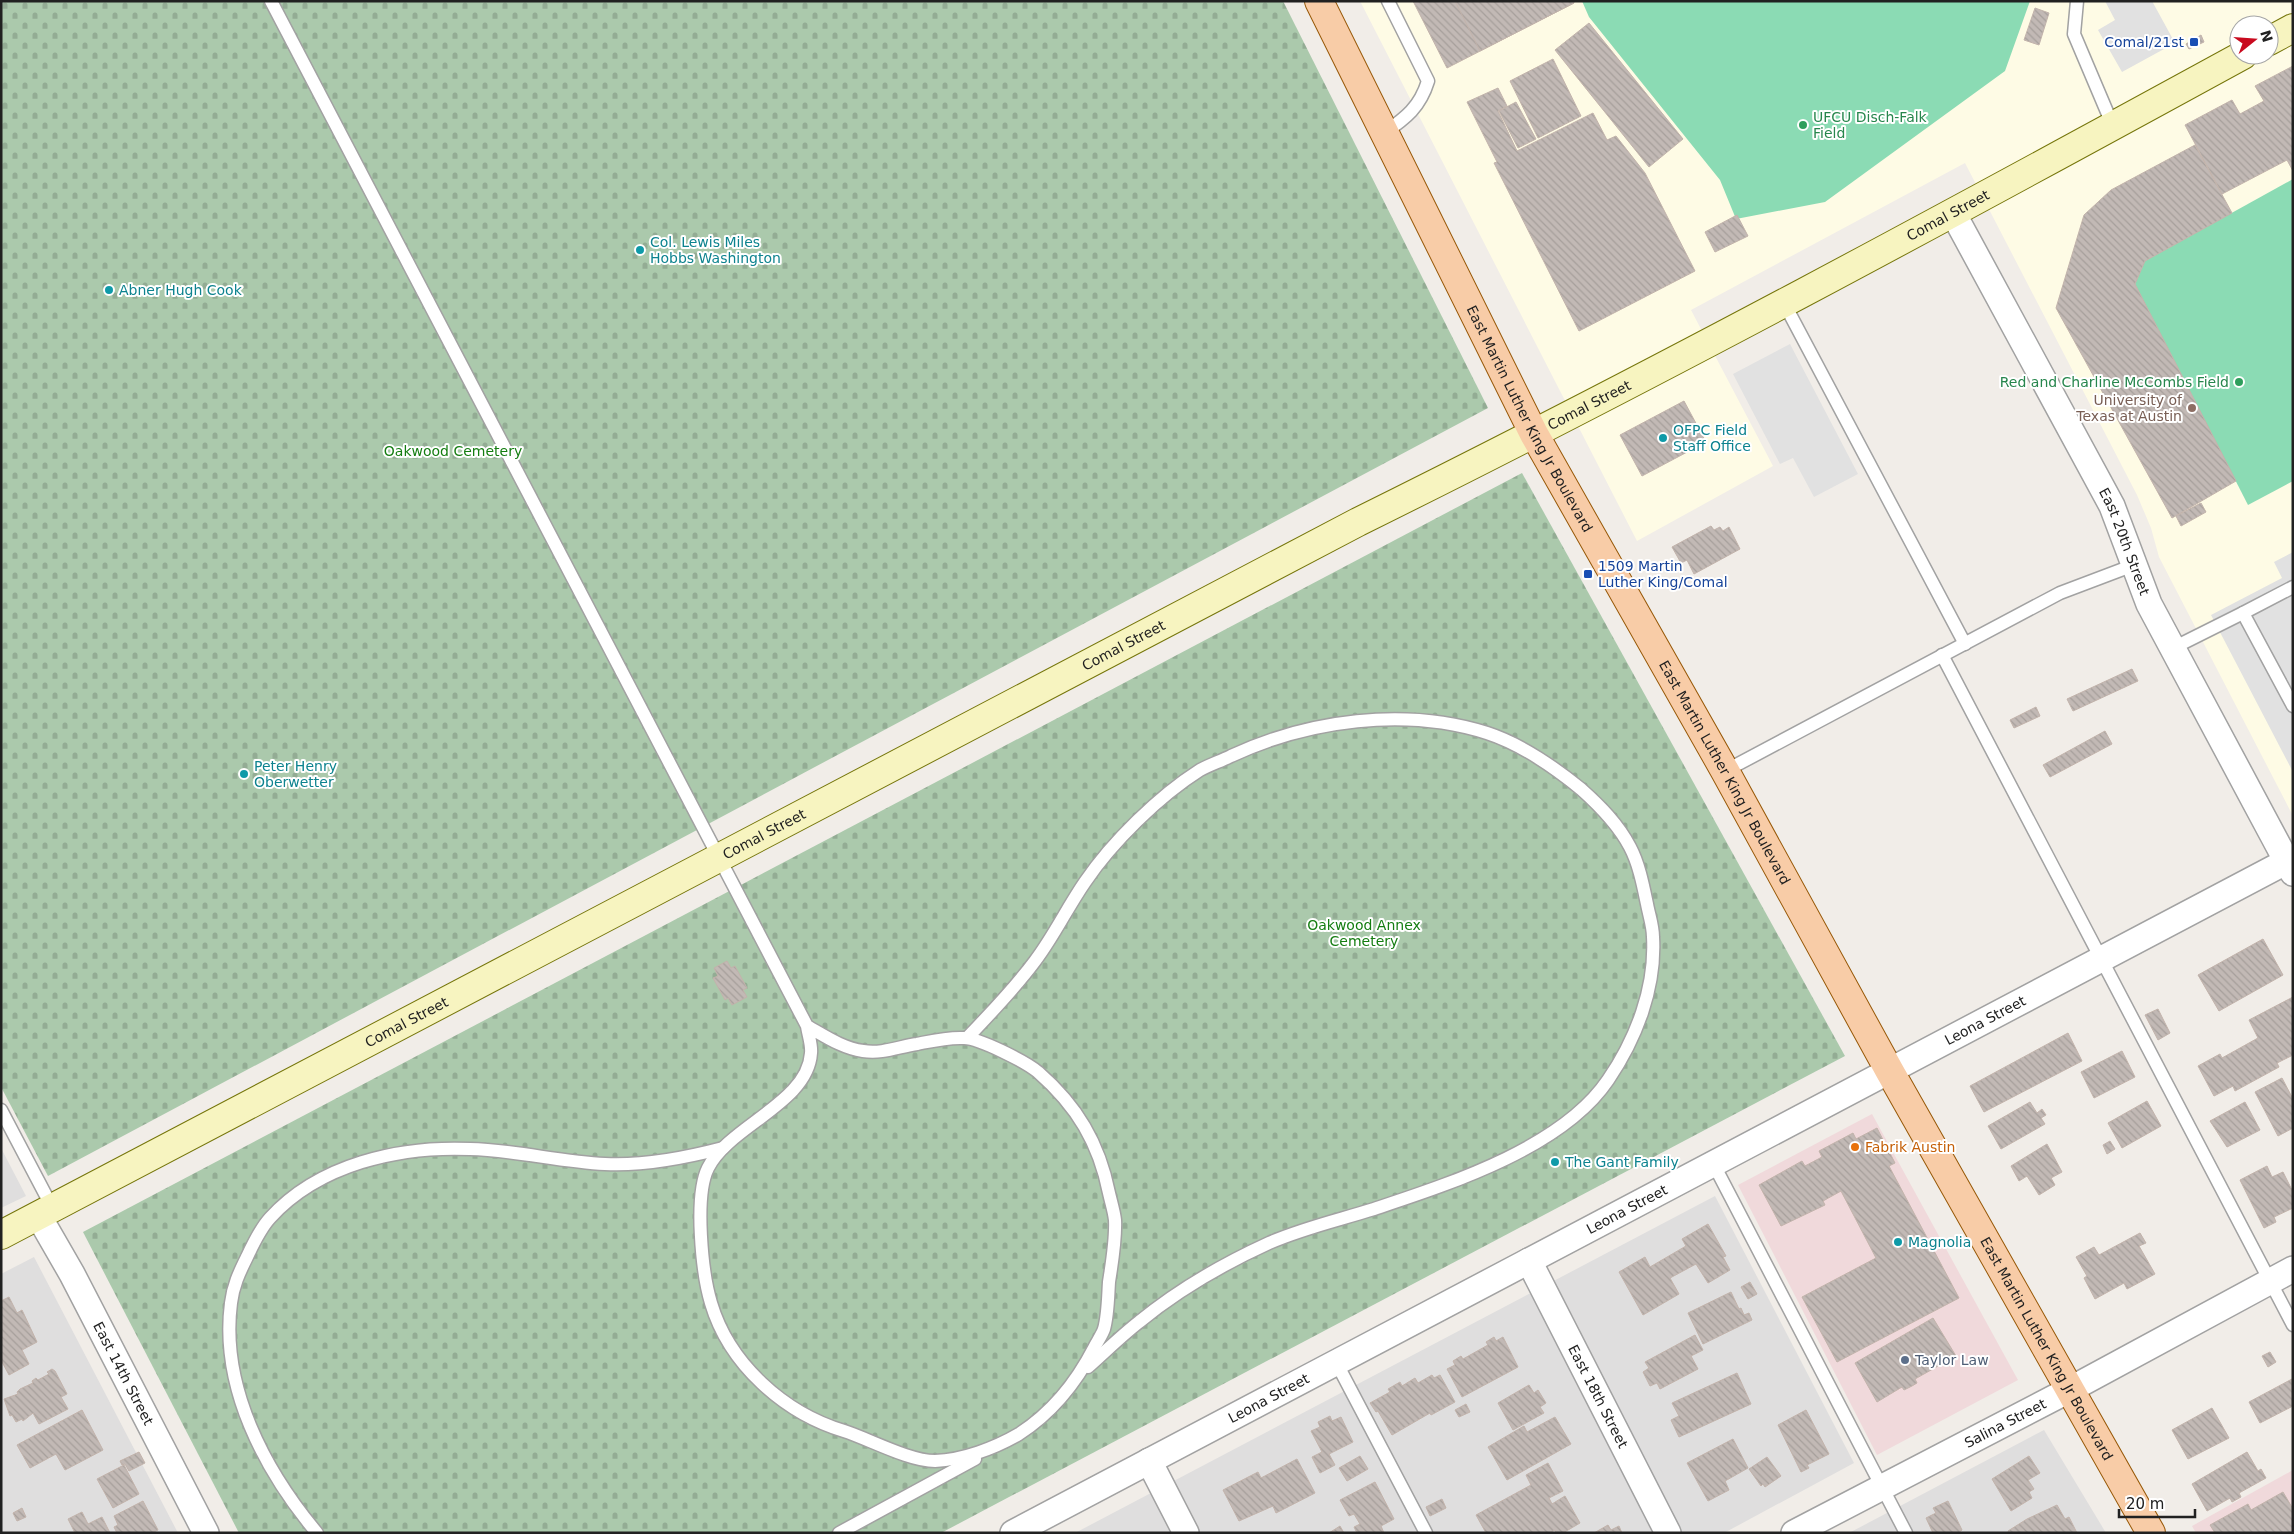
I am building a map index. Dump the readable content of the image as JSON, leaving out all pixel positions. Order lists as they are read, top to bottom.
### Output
{
  "streets": {
    "main road": ["East Martin Luther King Jr Boulevard"],
    "street": [
      "Comal Street",
      "East 20th Street",
      "Leona Street",
      "East 14th Street",
      "East 18th Street",
      "Salina Street"
    ]
  },
  "crossings": [
    ["Comal Street", "East Martin Luther King Jr Boulevard"],
    ["Comal Street", "East 20th Street"],
    ["Comal Street", "East 14th Street"],
    ["East Martin Luther King Jr Boulevard", "Leona Street"],
    ["East Martin Luther King Jr Boulevard", "Salina Street"],
    ["East 20th Street", "Leona Street"],
    ["Leona Street", "East 18th Street"]
  ],
  "parks": ["Oakwood Cemetery", "Oakwood Annex Cemetery"],
  "places": {
    "transit": ["Comal/21st", "1509 Martin Luther King/Comal"],
    "other": [
      "UFCU Disch-Falk Field",
      "Col. Lewis Miles Hobbs Washington",
      "Abner Hugh Cook",
      "Red and Charline McCombs Field",
      "University of Texas at Austin",
      "OFPC Field Staff Office",
      "Peter Henry Oberwetter",
      "Fabrik Austin",
      "The Gant Family",
      "Magnolia",
      "Taylor Law"
    ]
  },
  "scale_bar": "20 m",
  "north": "right"
}
